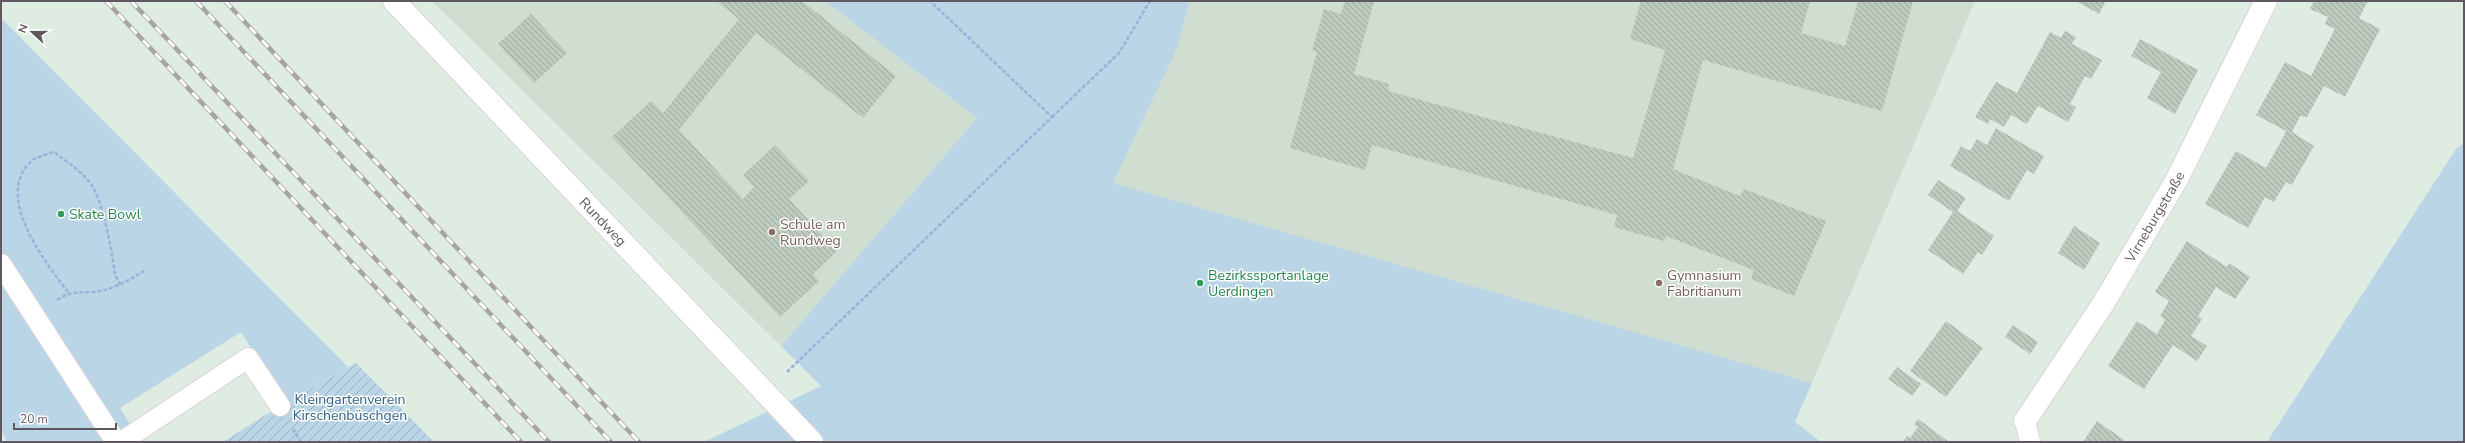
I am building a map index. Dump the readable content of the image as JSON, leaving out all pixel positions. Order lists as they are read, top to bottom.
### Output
{
  "streets": {
    "street": ["Virneburgstraße", "Rundweg"]
  },
  "parks": ["Kleingartenverein Kirschenbüschgen"],
  "places": [
    "Skate Bowl",
    "Schule am Rundweg",
    "Bezirkssportanlage Uerdingen",
    "Gymnasium Fabritianum"
  ],
  "scale_bar": "20 m",
  "north": "left"
}
